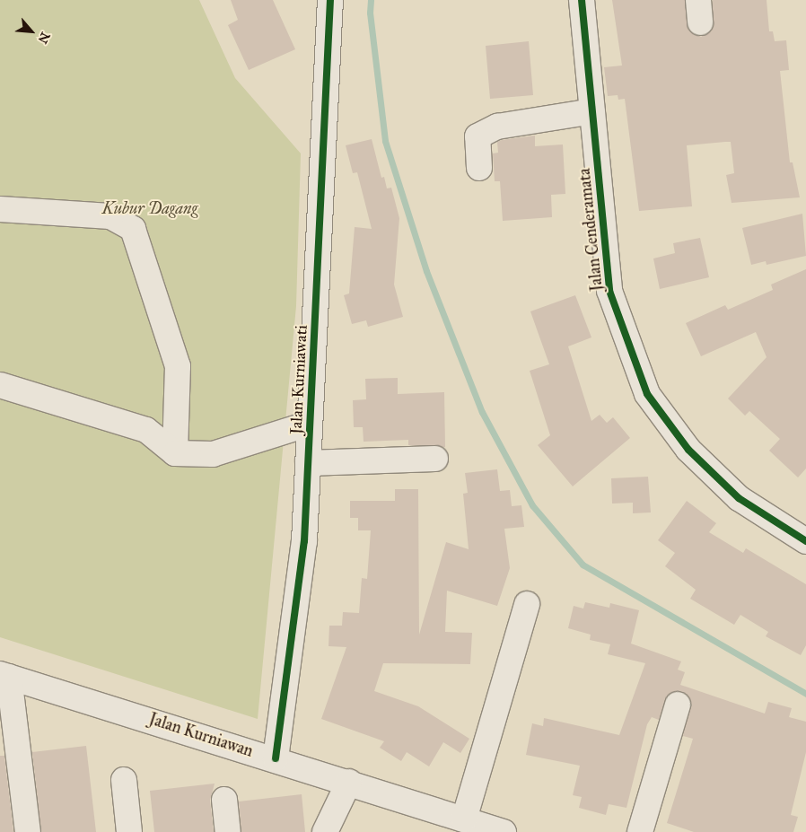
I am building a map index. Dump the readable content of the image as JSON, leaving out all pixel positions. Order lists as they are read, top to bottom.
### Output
{
  "streets": {
    "street": ["Jalan Cenderamata", "Jalan Kurniawati", "Jalan Kurniawan"]
  },
  "crossings": [
    ["Jalan Kurniawati", "Jalan Kurniawan"]
  ],
  "parks": ["Kubur Dagang"],
  "north": "bottom right"
}
